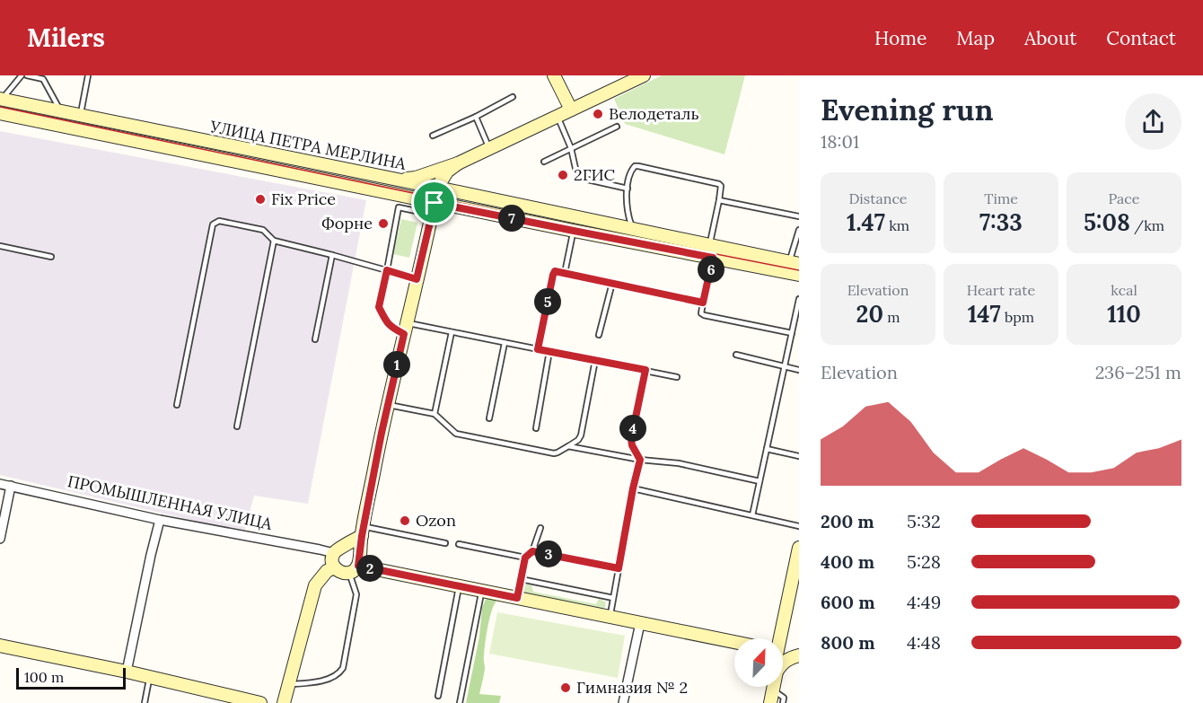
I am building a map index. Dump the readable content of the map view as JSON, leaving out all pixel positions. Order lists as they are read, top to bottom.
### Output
{
  "streets": {
    "main road": ["УЛИЦА ПЕТРА МЕРЛИНА"],
    "street": ["ПРОМЫШЛЕННАЯ УЛИЦА"]
  },
  "places": [
    "Велодеталь",
    "2ГИС",
    "Fix Price",
    "Форне",
    "Ozon",
    "Гимназия № 2"
  ],
  "scale_bar": "100 m",
  "north": "top right",
  "page": {
    "header": "Milers",
    "nav": [
      "Home",
      "Map",
      "About",
      "Contact"
    ],
    "heading": ["Evening run", "18:01"],
    "stats": [
      ["Distance", "1.47 km"],
      ["Time", "7:33"],
      ["Pace", "5:08 /km"],
      ["Elevation", "20 m"],
      ["Heart rate", "147 bpm"],
      ["kcal", "110"]
    ],
    "pins": [
      "7",
      "6",
      "5",
      "1",
      "4",
      "3",
      "2"
    ],
    "chart": ["Elevation", "236–251 m"],
    "list": [
      {
        "name": "200 m",
        "note": "5:32"
      },
      {
        "name": "400 m",
        "note": "5:28"
      },
      {
        "name": "600 m",
        "note": "4:49"
      },
      {
        "name": "800 m",
        "note": "4:48"
      }
    ],
    "scale": "100 m"
  }
}
